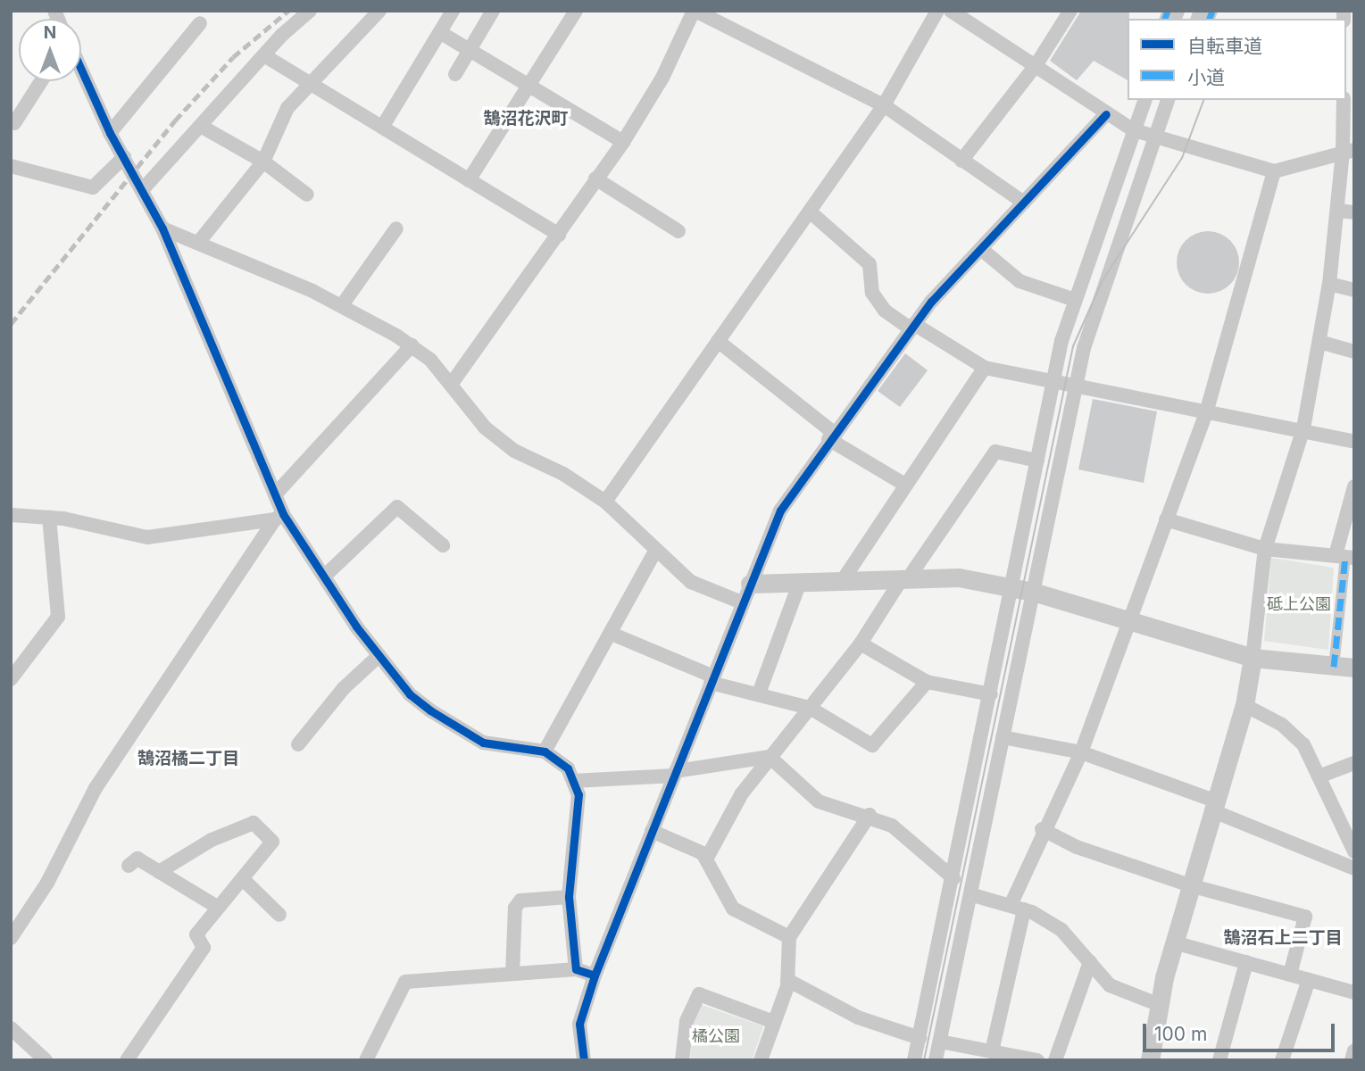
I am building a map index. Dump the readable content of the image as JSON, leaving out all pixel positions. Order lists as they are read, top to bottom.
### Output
{
  "districts": ["鵠沼花沢町", "鵠沼橘二丁目", "鵠沼石上二丁目"],
  "parks": ["砥上公園", "橘公園"],
  "legend": ["自転車道", "小道"],
  "scale_bar": "100 m",
  "north": "top"
}
